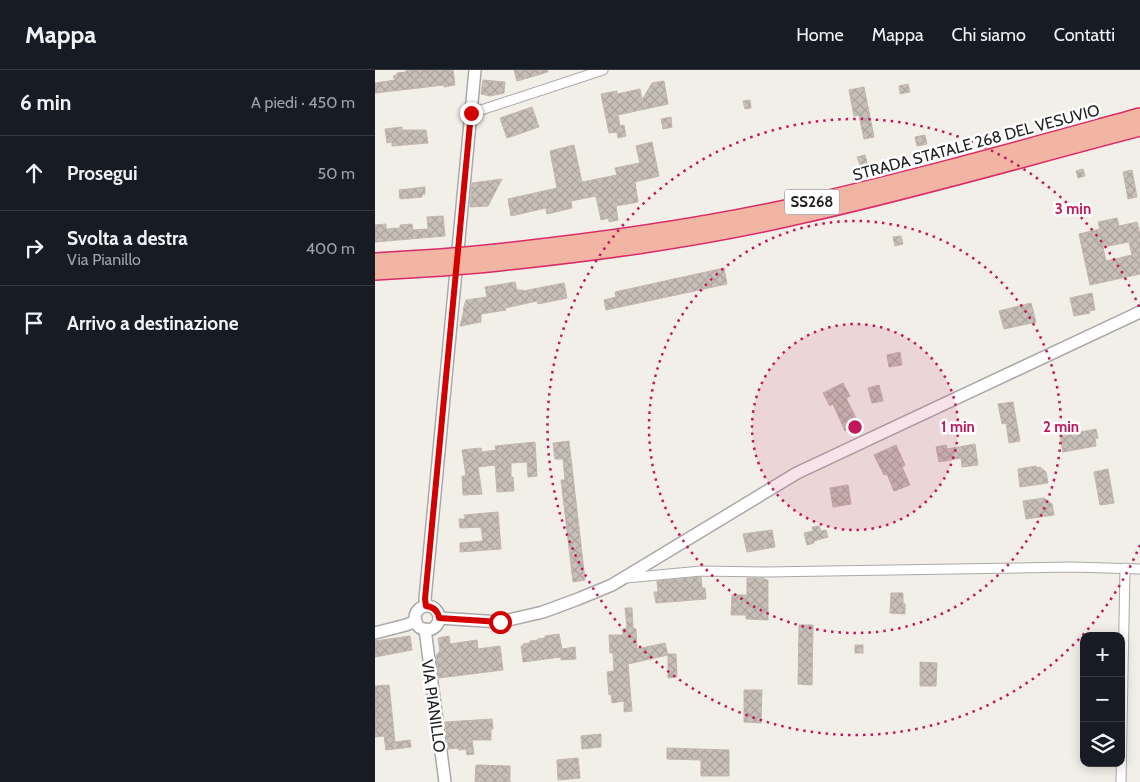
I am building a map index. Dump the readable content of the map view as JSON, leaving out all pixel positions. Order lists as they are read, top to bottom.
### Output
{
  "streets": {
    "highway": ["STRADA STATALE 268 DEL VESUVIO", "SS268"],
    "street": ["VIA PIANILLO"]
  },
  "page": {
    "header": "Mappa",
    "nav": [
      "Home",
      "Mappa",
      "Chi siamo",
      "Contatti"
    ],
    "heading": ["6 min", "A piedi · 450 m"],
    "list": [
      ["Prosegui", "50 m"],
      ["Svolta a destra", "Via Pianillo", "400 m"],
      "Arrivo a destinazione"
    ],
    "map_buttons": ["+", "−"]
  },
  "rings": ["3 min", "1 min", "2 min"]
}
